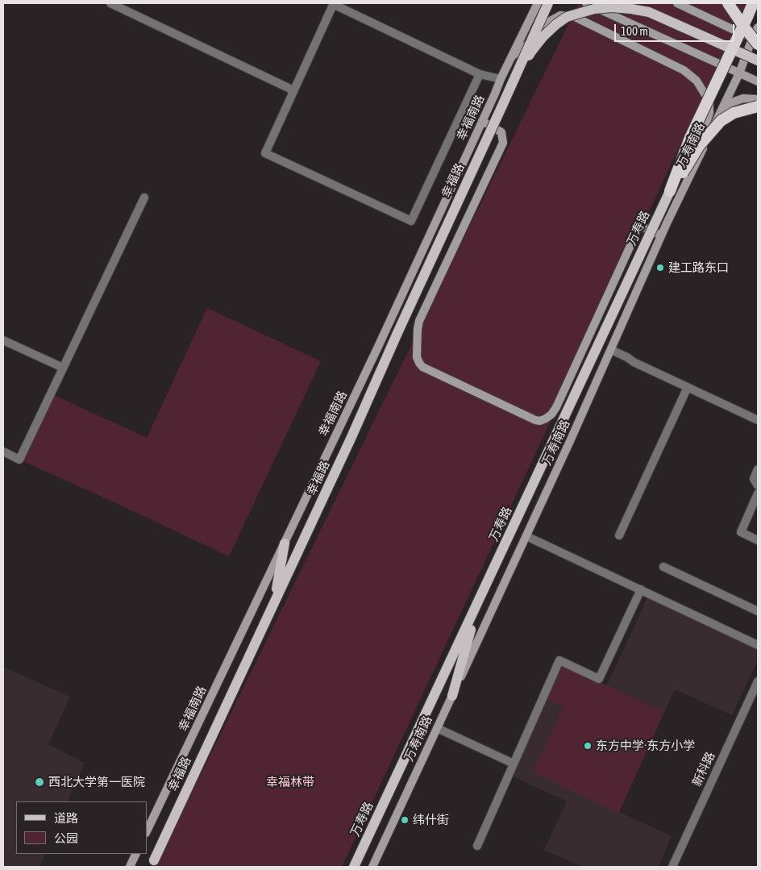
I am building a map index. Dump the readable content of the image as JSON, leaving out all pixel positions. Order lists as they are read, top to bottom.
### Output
{
  "streets": {
    "main road": [
      "幸福南路",
      "万寿南路",
      "幸福路",
      "万寿路"
    ],
    "street": ["新科路"]
  },
  "parks": ["幸福林带"],
  "places": [
    "建工路东口",
    "东方中学·东方小学",
    "西北大学第一医院",
    "纬什街"
  ],
  "legend": ["道路", "公园"],
  "scale_bar": "100 m"
}
